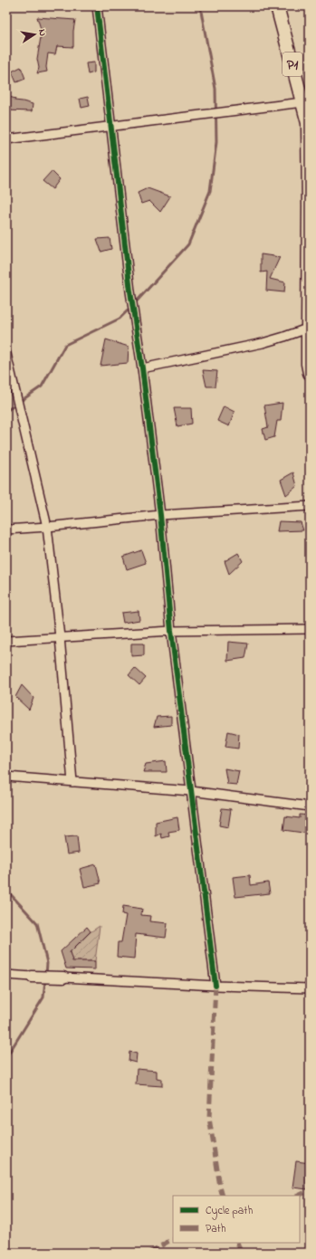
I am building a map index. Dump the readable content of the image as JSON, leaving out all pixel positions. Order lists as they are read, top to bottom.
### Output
{
  "streets": {
    "main road": ["P1"]
  },
  "legend": ["Cycle path", "Path"],
  "north": "right"
}
